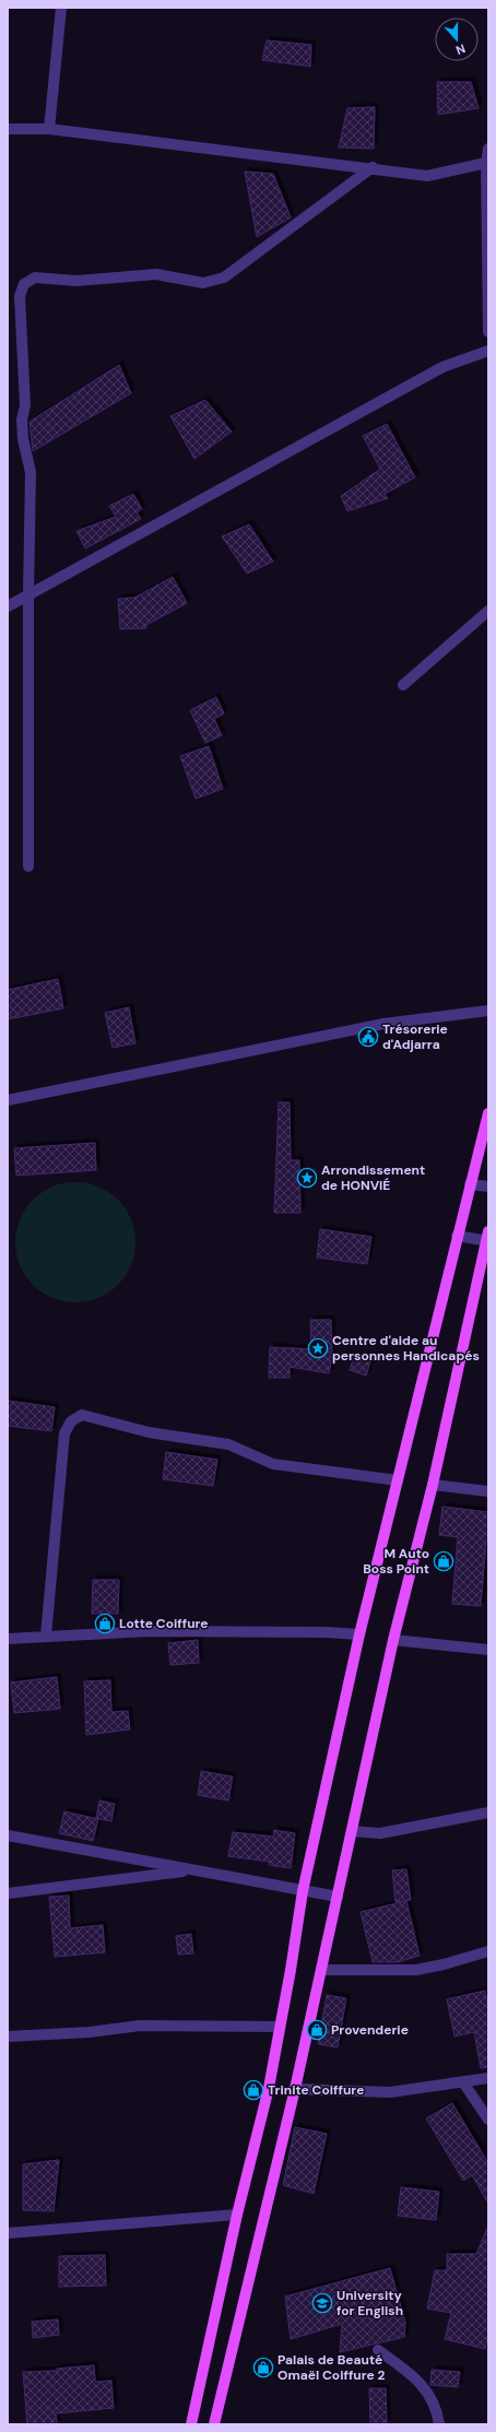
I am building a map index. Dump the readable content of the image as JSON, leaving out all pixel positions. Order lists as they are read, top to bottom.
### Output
{
  "places": {
    "public building": ["Trésorerie d'Adjarra"],
    "place": ["Arrondissement de HONVIÉ", "Centre d'aide au personnes Handicapés"],
    "shop": [
      "M Auto Boss Point",
      "Lotte Coiffure",
      "Provenderie",
      "Trinite Coiffure",
      "Palais de Beauté Omaël Coiffure 2"
    ],
    "school or university": ["University for English"]
  },
  "north": "bottom"
}
